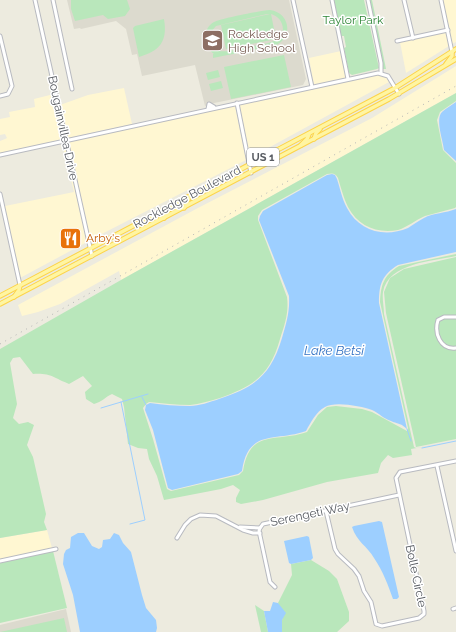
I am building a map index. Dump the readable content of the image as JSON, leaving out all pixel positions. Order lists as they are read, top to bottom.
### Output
{
  "streets": {
    "main road": ["US 1", "Rockledge Boulevard"],
    "street": ["Bougainvillea Drive", "Serengeti Way", "Bolle Circle"]
  },
  "crossings": [
    ["Bougainvillea Drive", "Rockledge Boulevard"],
    ["Serengeti Way", "Bolle Circle"]
  ],
  "water": ["Lake Betsi"],
  "parks": ["Taylor Park"],
  "places": {
    "school or university": ["Rockledge High School"],
    "restaurant": ["Arby's"]
  }
}
